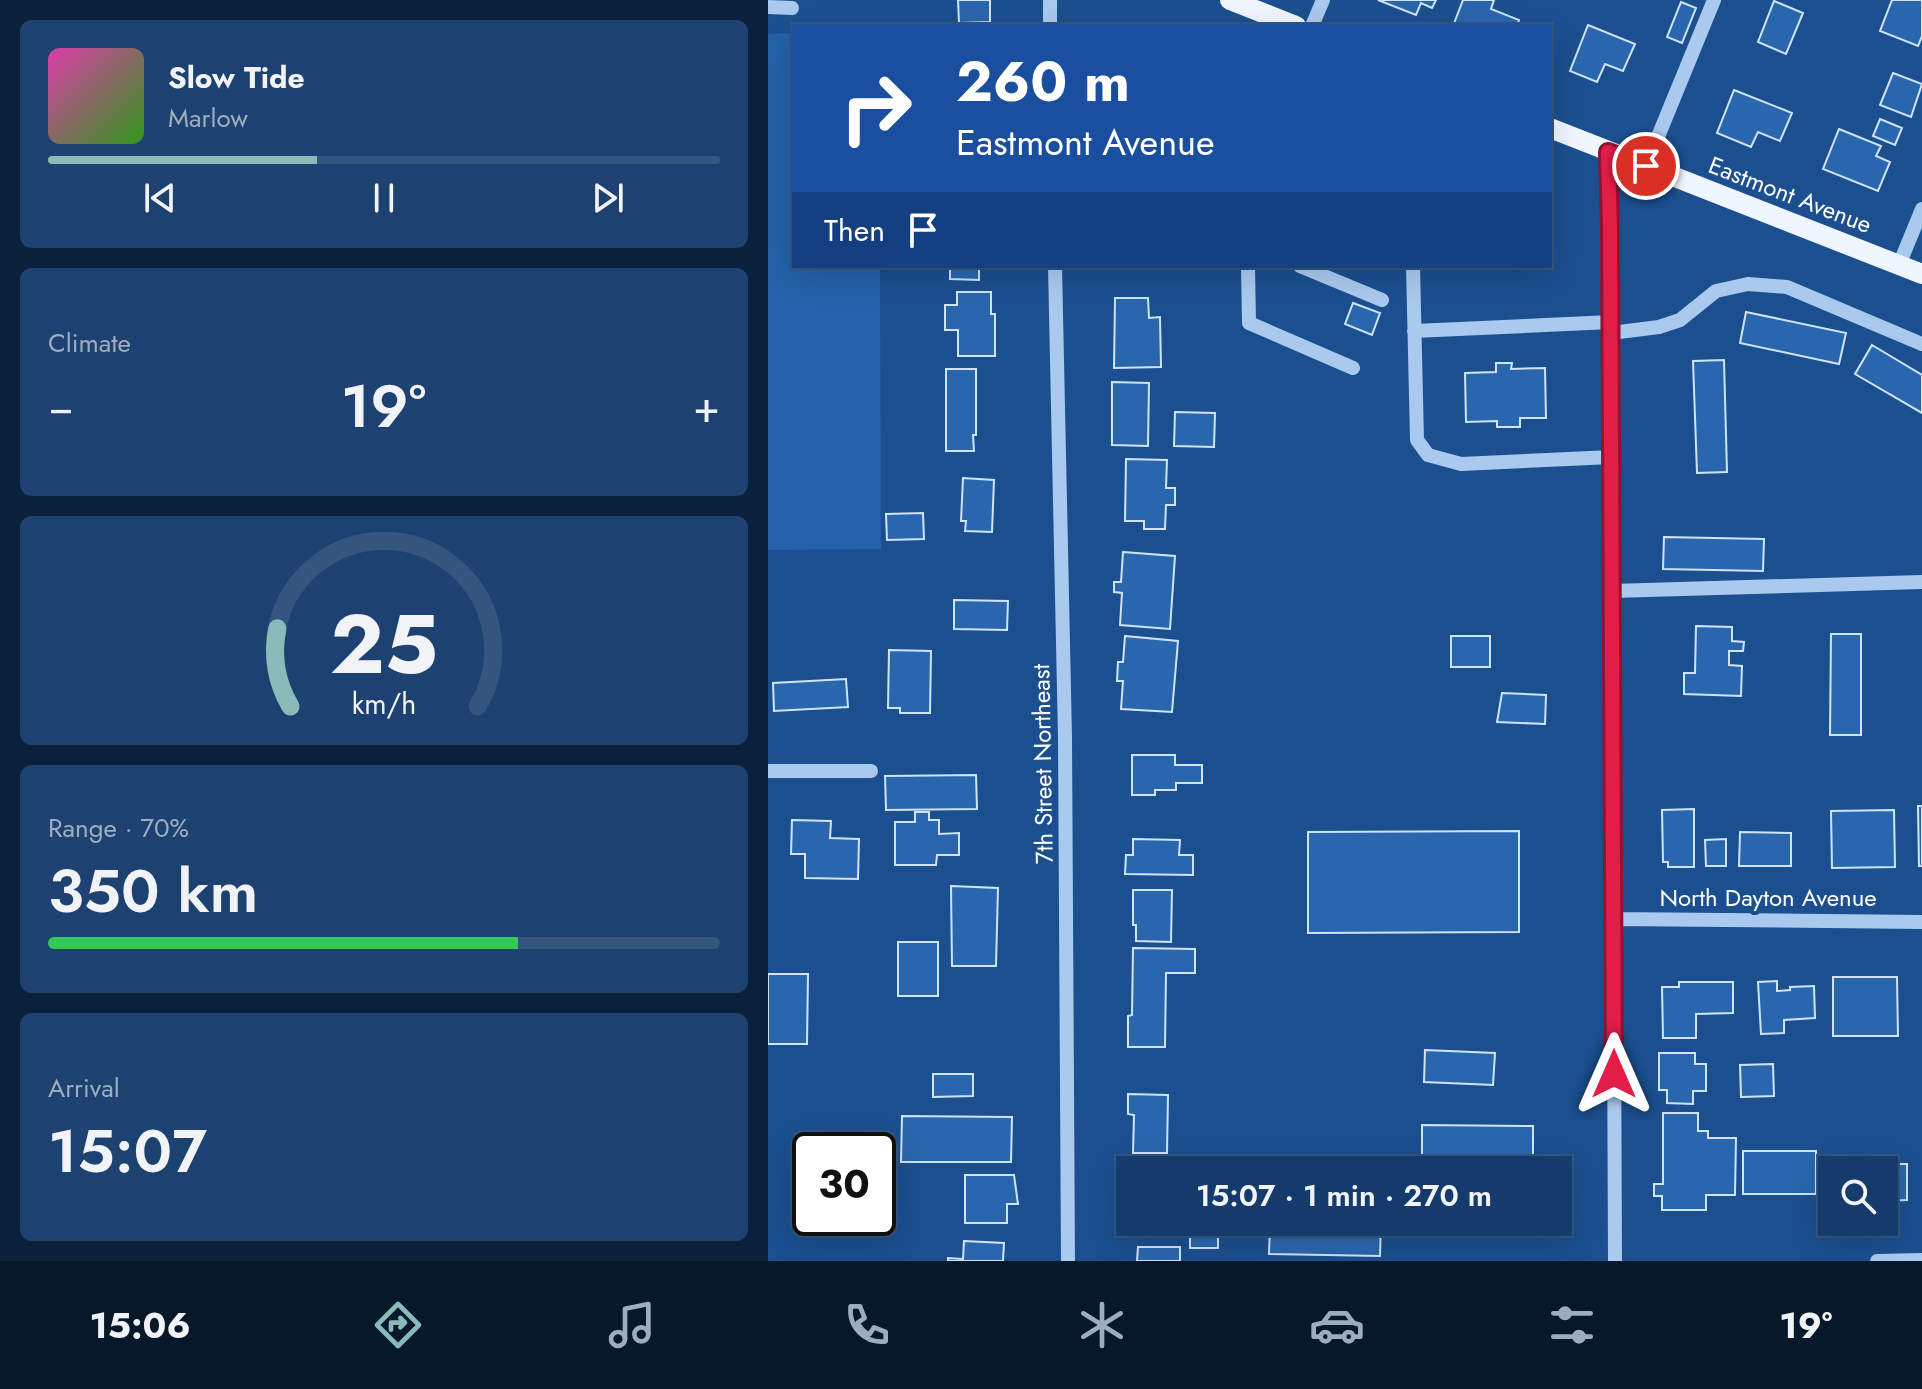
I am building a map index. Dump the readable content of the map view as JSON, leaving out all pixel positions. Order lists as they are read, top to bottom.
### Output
{
  "streets": {
    "main road": ["Eastmont Avenue"],
    "street": ["7th Street Northeast", "North Dayton Avenue"]
  },
  "page": {
    "turn": ["260 m", "Eastmont Avenue"],
    "song": ["Slow Tide", "Marlow"],
    "then": "Then",
    "tile": [
      "Climate",
      ["Range · 70%", "350 km"],
      ["Arrival", "15:07"]
    ],
    "heat": ["−", "19°", "+"],
    "limit": "30",
    "trip": "15:07 · 1 min · 270 m",
    "tabs": ["15:06", "19°"],
    "gauge": ["25", "km/h"]
  }
}
